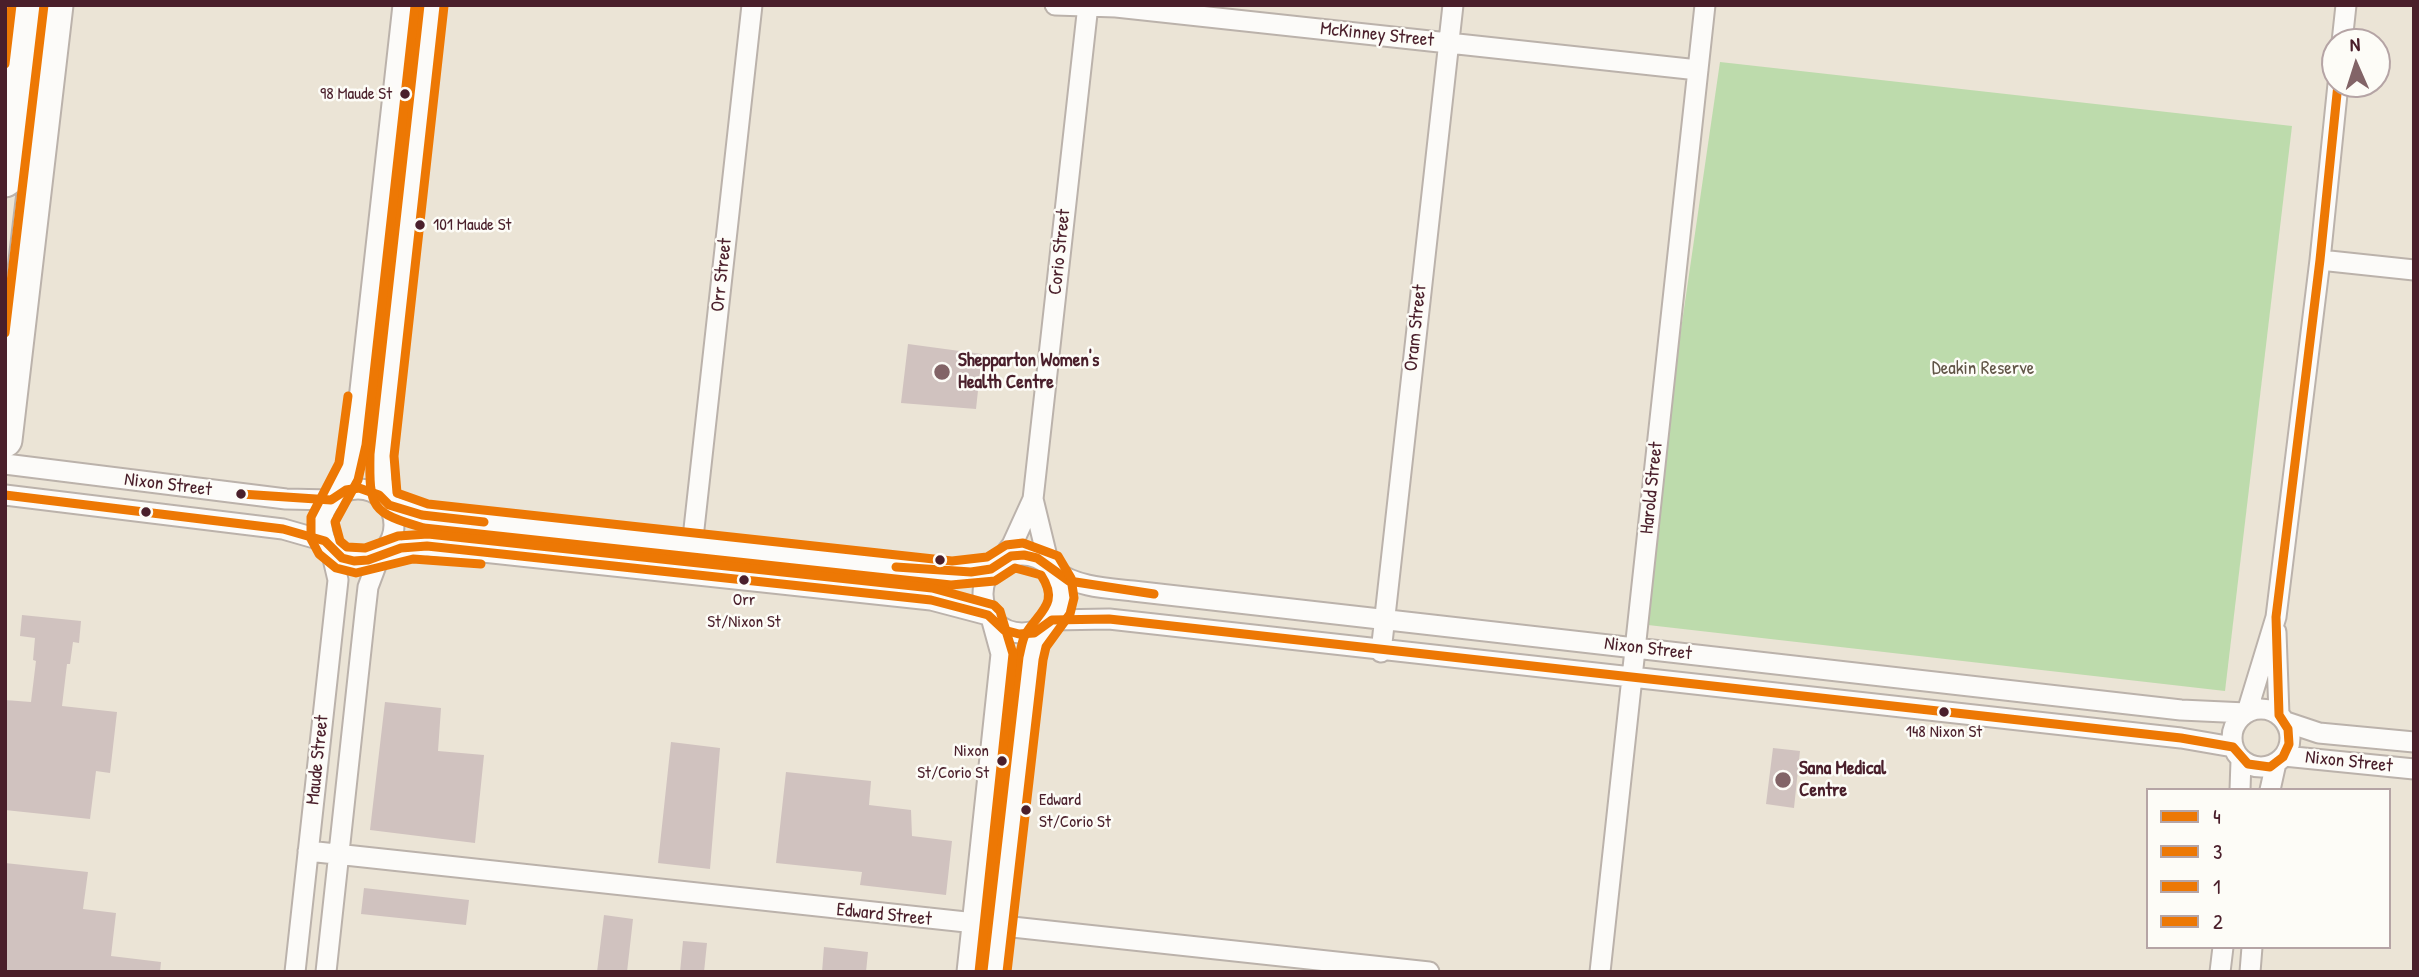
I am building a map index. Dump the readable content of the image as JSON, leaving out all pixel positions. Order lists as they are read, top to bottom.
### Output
{
  "streets": {
    "street": [
      "McKinney Street",
      "Corio Street",
      "Orr Street",
      "Oram Street",
      "Nixon Street",
      "Harold Street",
      "Maude Street",
      "Edward Street"
    ]
  },
  "crossings": [
    ["McKinney Street", "Corio Street"],
    ["McKinney Street", "Oram Street"],
    ["McKinney Street", "Harold Street"],
    ["Corio Street", "Nixon Street"],
    ["Oram Street", "Nixon Street"],
    ["Nixon Street", "Harold Street"],
    ["Nixon Street", "Maude Street"],
    ["Maude Street", "Edward Street"]
  ],
  "parks": ["Deakin Reserve"],
  "places": [
    "98 Maude St",
    "101 Maude St",
    "Shepparton Women's Health Centre",
    "Orr St/Nixon St",
    "148 Nixon St",
    "Nixon St/Corio St",
    "Sana Medical Centre",
    "Edward St/Corio St"
  ],
  "lines": [
    "transit line 3",
    "transit line 1",
    "transit line 2",
    "transit line 4"
  ],
  "legend": [
    "4",
    "3",
    "1",
    "2"
  ],
  "north": "top"
}
